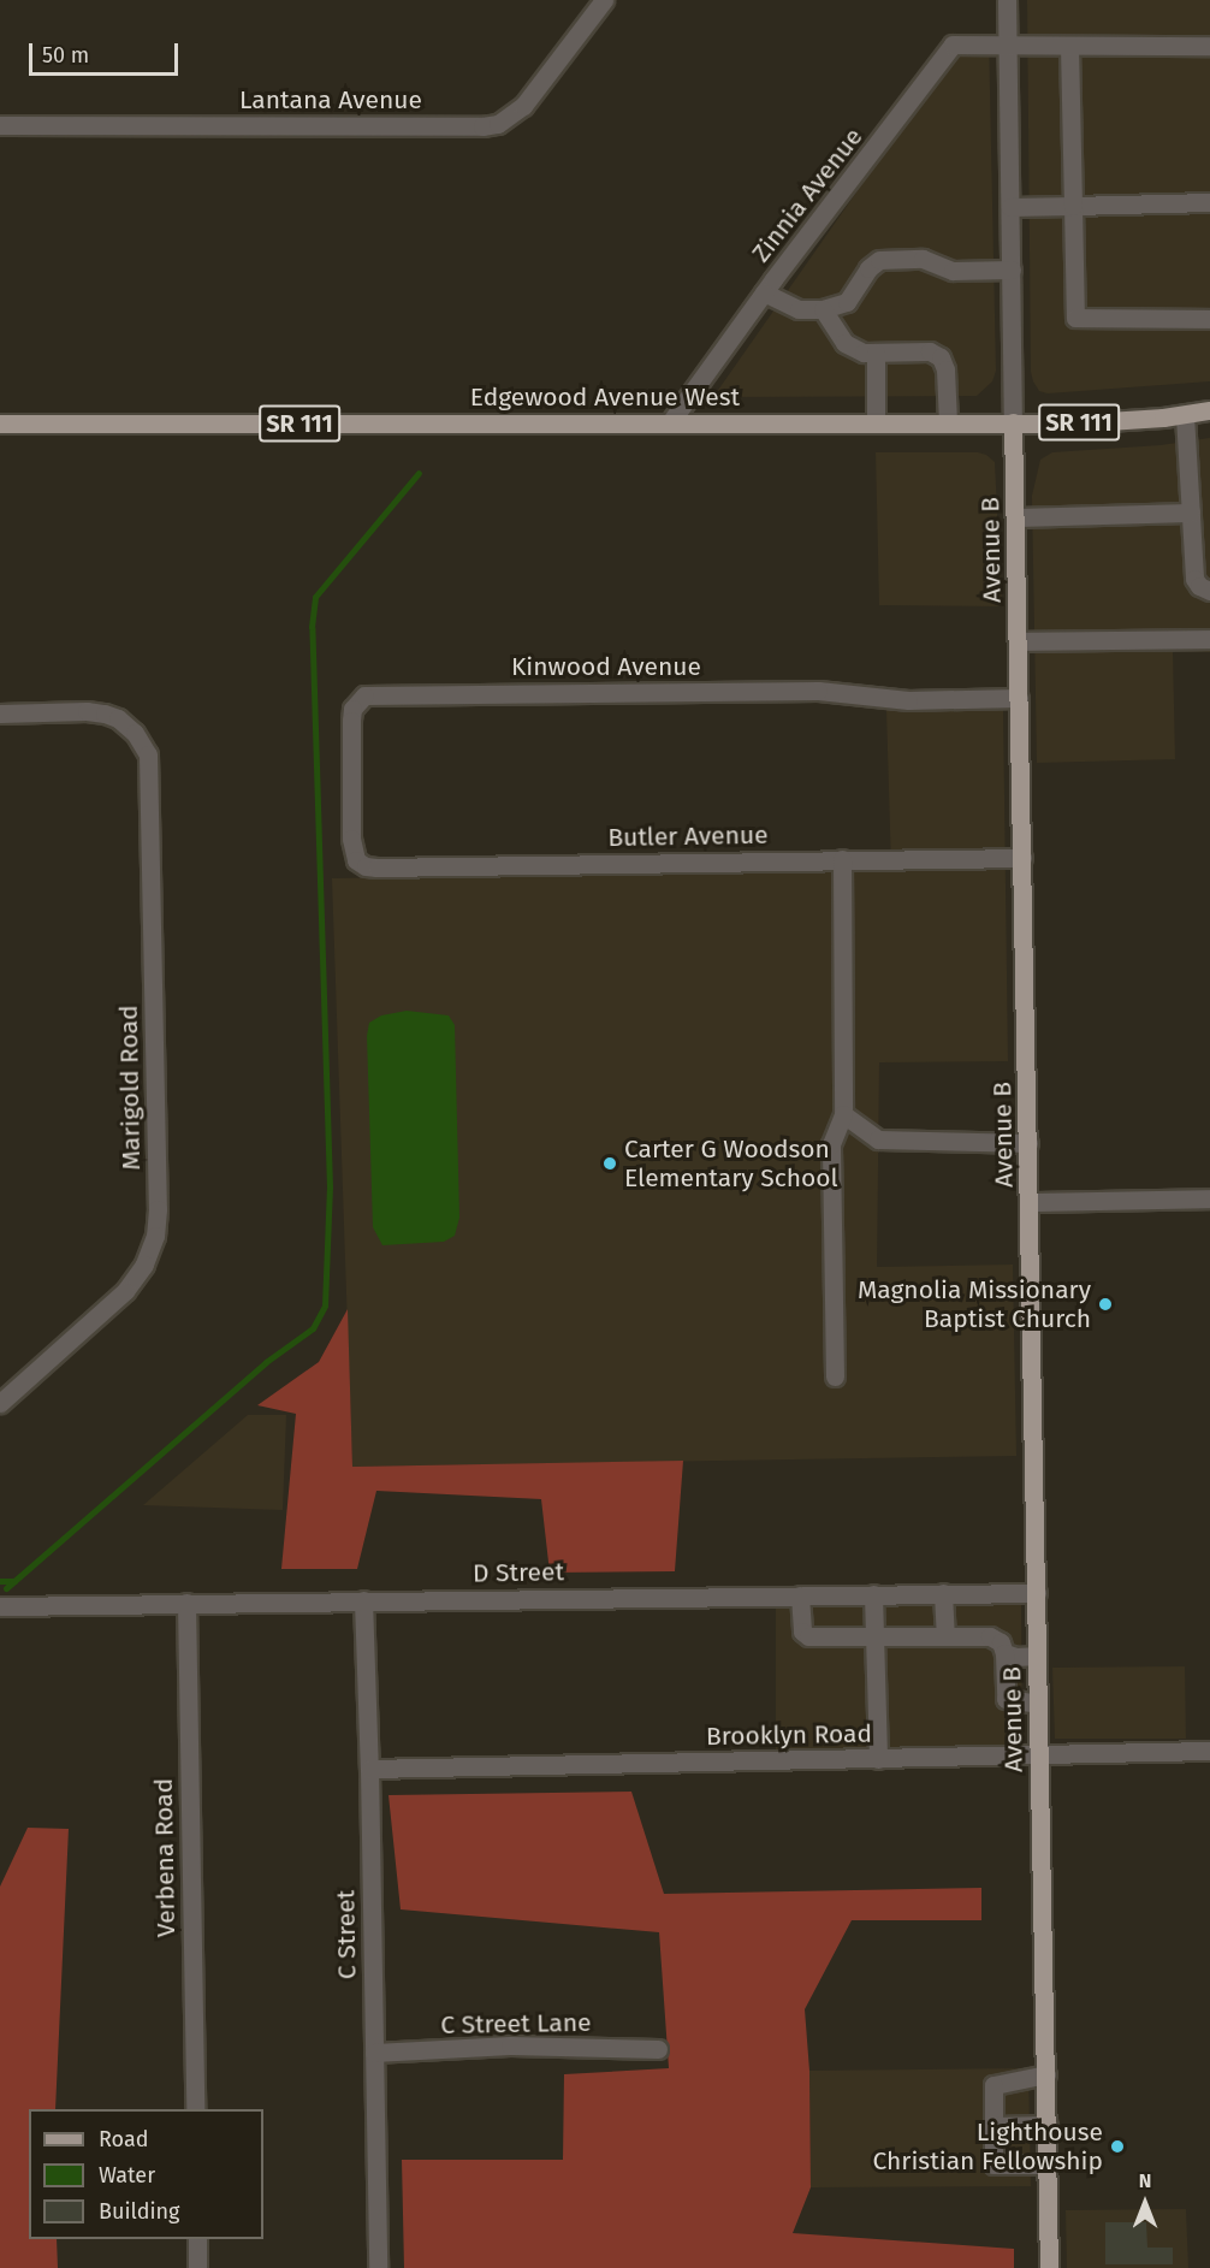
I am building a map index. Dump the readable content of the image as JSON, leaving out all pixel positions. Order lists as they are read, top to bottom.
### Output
{
  "streets": {
    "main road": ["Edgewood Avenue West", "SR 111", "Avenue B"],
    "street": [
      "Lantana Avenue",
      "Zinnia Avenue",
      "Kinwood Avenue",
      "Butler Avenue",
      "Marigold Road",
      "D Street",
      "Brooklyn Road",
      "Verbena Road",
      "C Street",
      "C Street Lane"
    ]
  },
  "crossings": [
    ["Zinnia Avenue", "Edgewood Avenue West"],
    ["Zinnia Avenue", "Avenue B"],
    ["Edgewood Avenue West", "Avenue B"],
    ["Avenue B", "Kinwood Avenue"],
    ["Avenue B", "Butler Avenue"],
    ["Avenue B", "D Street"],
    ["Avenue B", "Brooklyn Road"],
    ["Kinwood Avenue", "Butler Avenue"],
    ["D Street", "Verbena Road"],
    ["D Street", "C Street"],
    ["Brooklyn Road", "C Street"],
    ["C Street", "C Street Lane"]
  ],
  "places": ["Carter G Woodson Elementary School", "Magnolia Missionary Baptist Church", "Lighthouse Christian Fellowship"],
  "legend": ["Road", "Water", "Building"],
  "scale_bar": "50 m",
  "north": "top"
}
